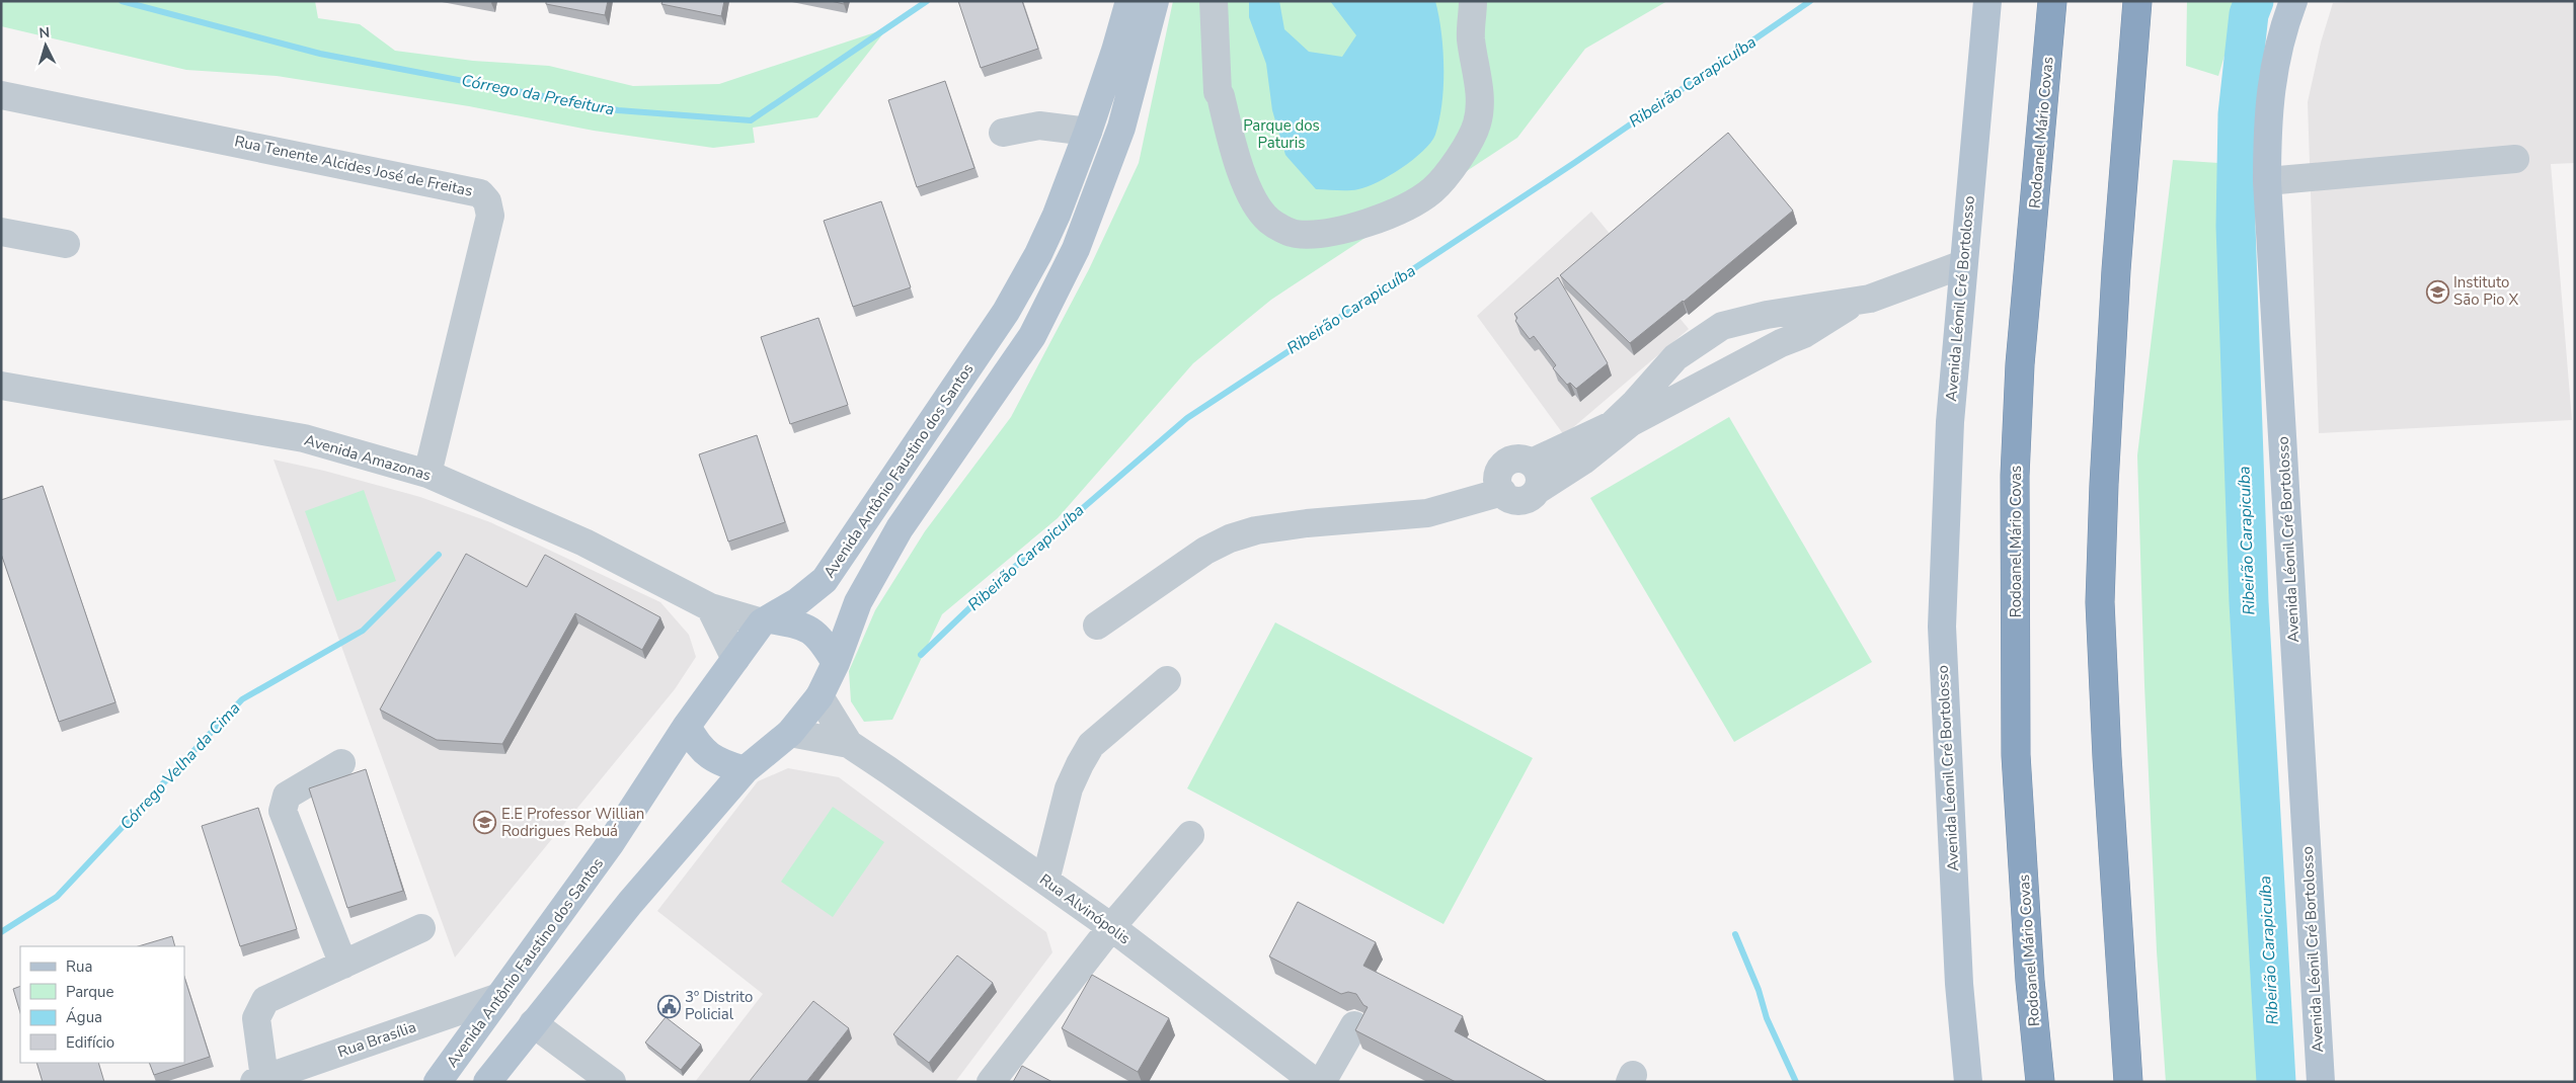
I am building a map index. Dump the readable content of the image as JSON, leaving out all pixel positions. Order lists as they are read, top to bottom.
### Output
{
  "streets": {
    "highway": ["Rodoanel Mário Covas"],
    "main road": ["Avenida Léonil Cré Bortolosso", "Avenida Antônio Faustino dos Santos"],
    "street": [
      "Rua Tenente Alcides José de Freitas",
      "Avenida Amazonas",
      "Rua Alvinópolis",
      "Rua Brasília"
    ]
  },
  "crossings": [
    ["Rua Tenente Alcides José de Freitas", "Avenida Amazonas"],
    ["Avenida Amazonas", "Avenida Antônio Faustino dos Santos"],
    ["Avenida Antônio Faustino dos Santos", "Rua Brasília"]
  ],
  "water": ["Ribeirão Carapicuíba", "Córrego da Prefeitura", "Córrego Velha da Cima"],
  "parks": ["Parque dos Paturis"],
  "places": {
    "school or university": ["Instituto São Pio X", "E.E Professor Willian Rodrigues Rebuá"],
    "public building": ["3º Distrito Policial"]
  },
  "legend": [
    "Rua",
    "Parque",
    "Água",
    "Edifício"
  ],
  "north": "top"
}
